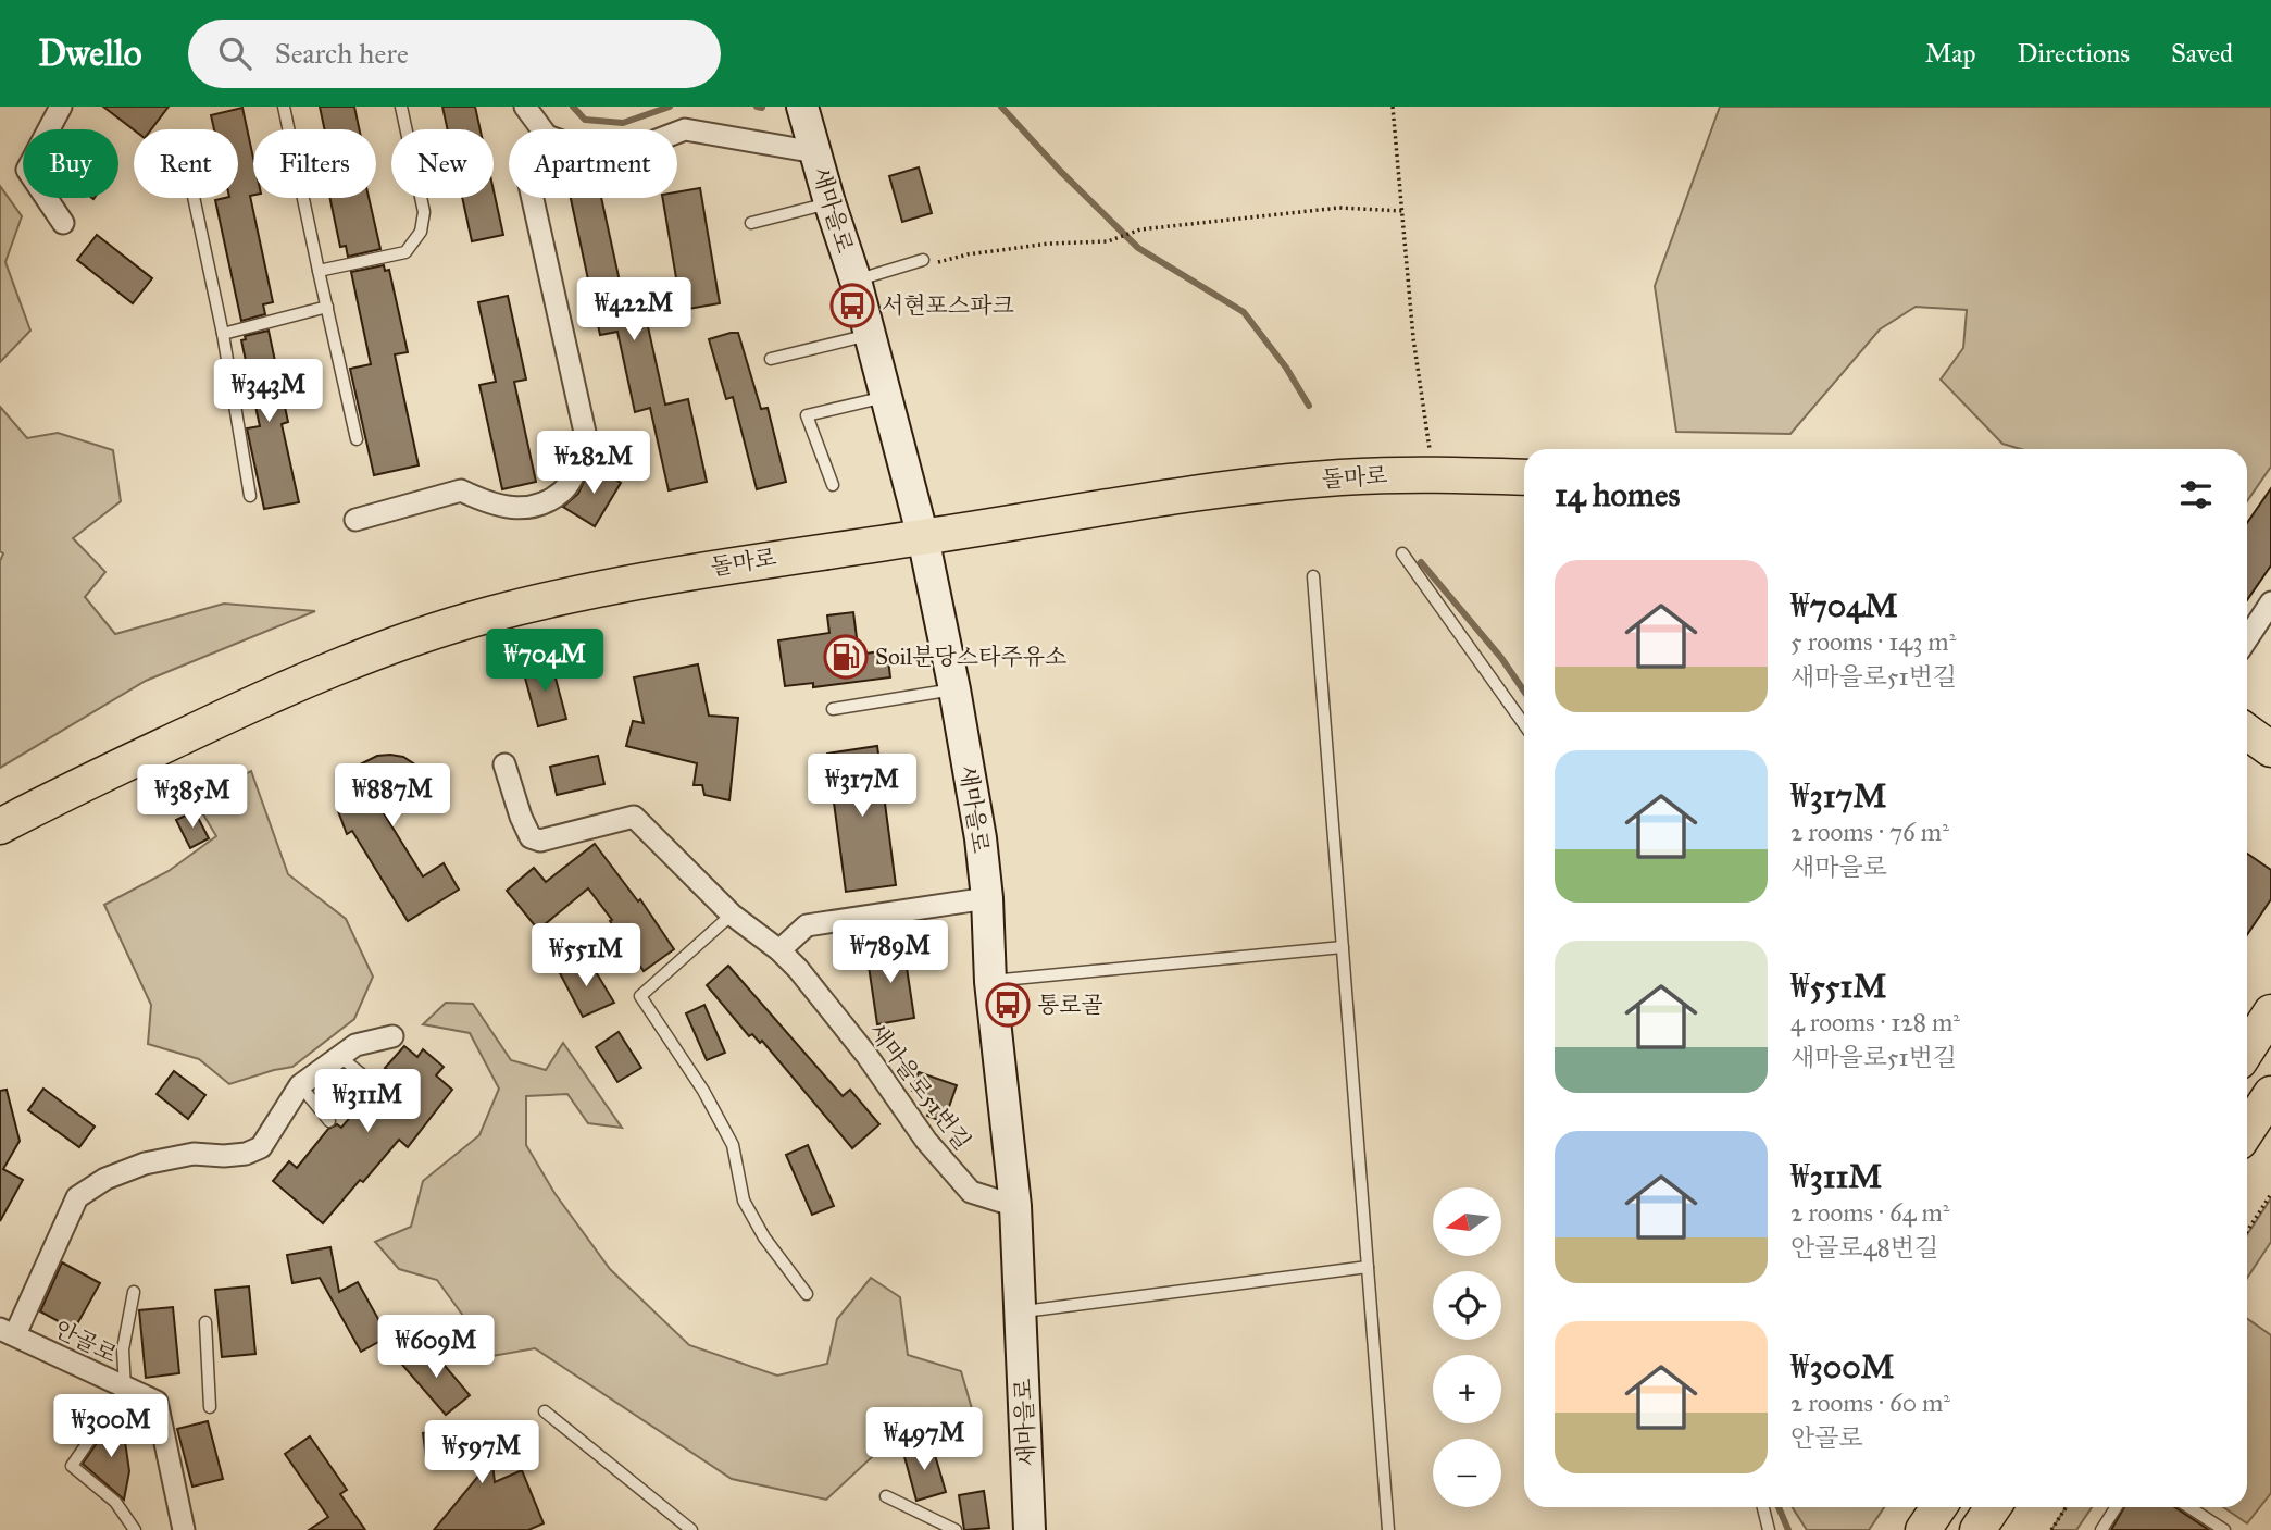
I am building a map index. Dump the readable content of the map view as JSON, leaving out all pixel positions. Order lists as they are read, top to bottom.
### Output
{
  "streets": {
    "main road": ["돌마로"],
    "street": ["새마을로", "새마을로51번길", "안골로"]
  },
  "crossings": [
    ["새마을로", "돌마로"],
    ["새마을로", "새마을로51번길"]
  ],
  "places": {
    "bus stop": ["서현포스파크", "통로골"],
    "fuel station": ["Soil분당스타주유소"]
  },
  "north": "left",
  "page": {
    "header": "Dwello",
    "search": "Search here",
    "nav": ["Map", "Directions", "Saved"],
    "chip": [
      "Buy",
      "Rent",
      "Filters",
      "New",
      "Apartment"
    ],
    "price": [
      "₩422M",
      "₩343M",
      "₩282M",
      "₩704M",
      "₩317M",
      "₩887M",
      "₩385M",
      "₩789M",
      "₩551M",
      "₩311M",
      "₩609M",
      "₩300M",
      "₩497M",
      "₩597M"
    ],
    "heading": "14 homes",
    "list": [
      {
        "name": "₩704M",
        "note": "5 rooms · 143 m² · 새마을로51번길"
      },
      {
        "name": "₩317M",
        "note": "2 rooms · 76 m² · 새마을로"
      },
      {
        "name": "₩551M",
        "note": "4 rooms · 128 m² · 새마을로51번길"
      },
      {
        "name": "₩311M",
        "note": "2 rooms · 64 m² · 안골로48번길"
      },
      {
        "name": "₩300M",
        "note": "2 rooms · 60 m² · 안골로"
      }
    ],
    "map_buttons": ["+", "−"]
  }
}
